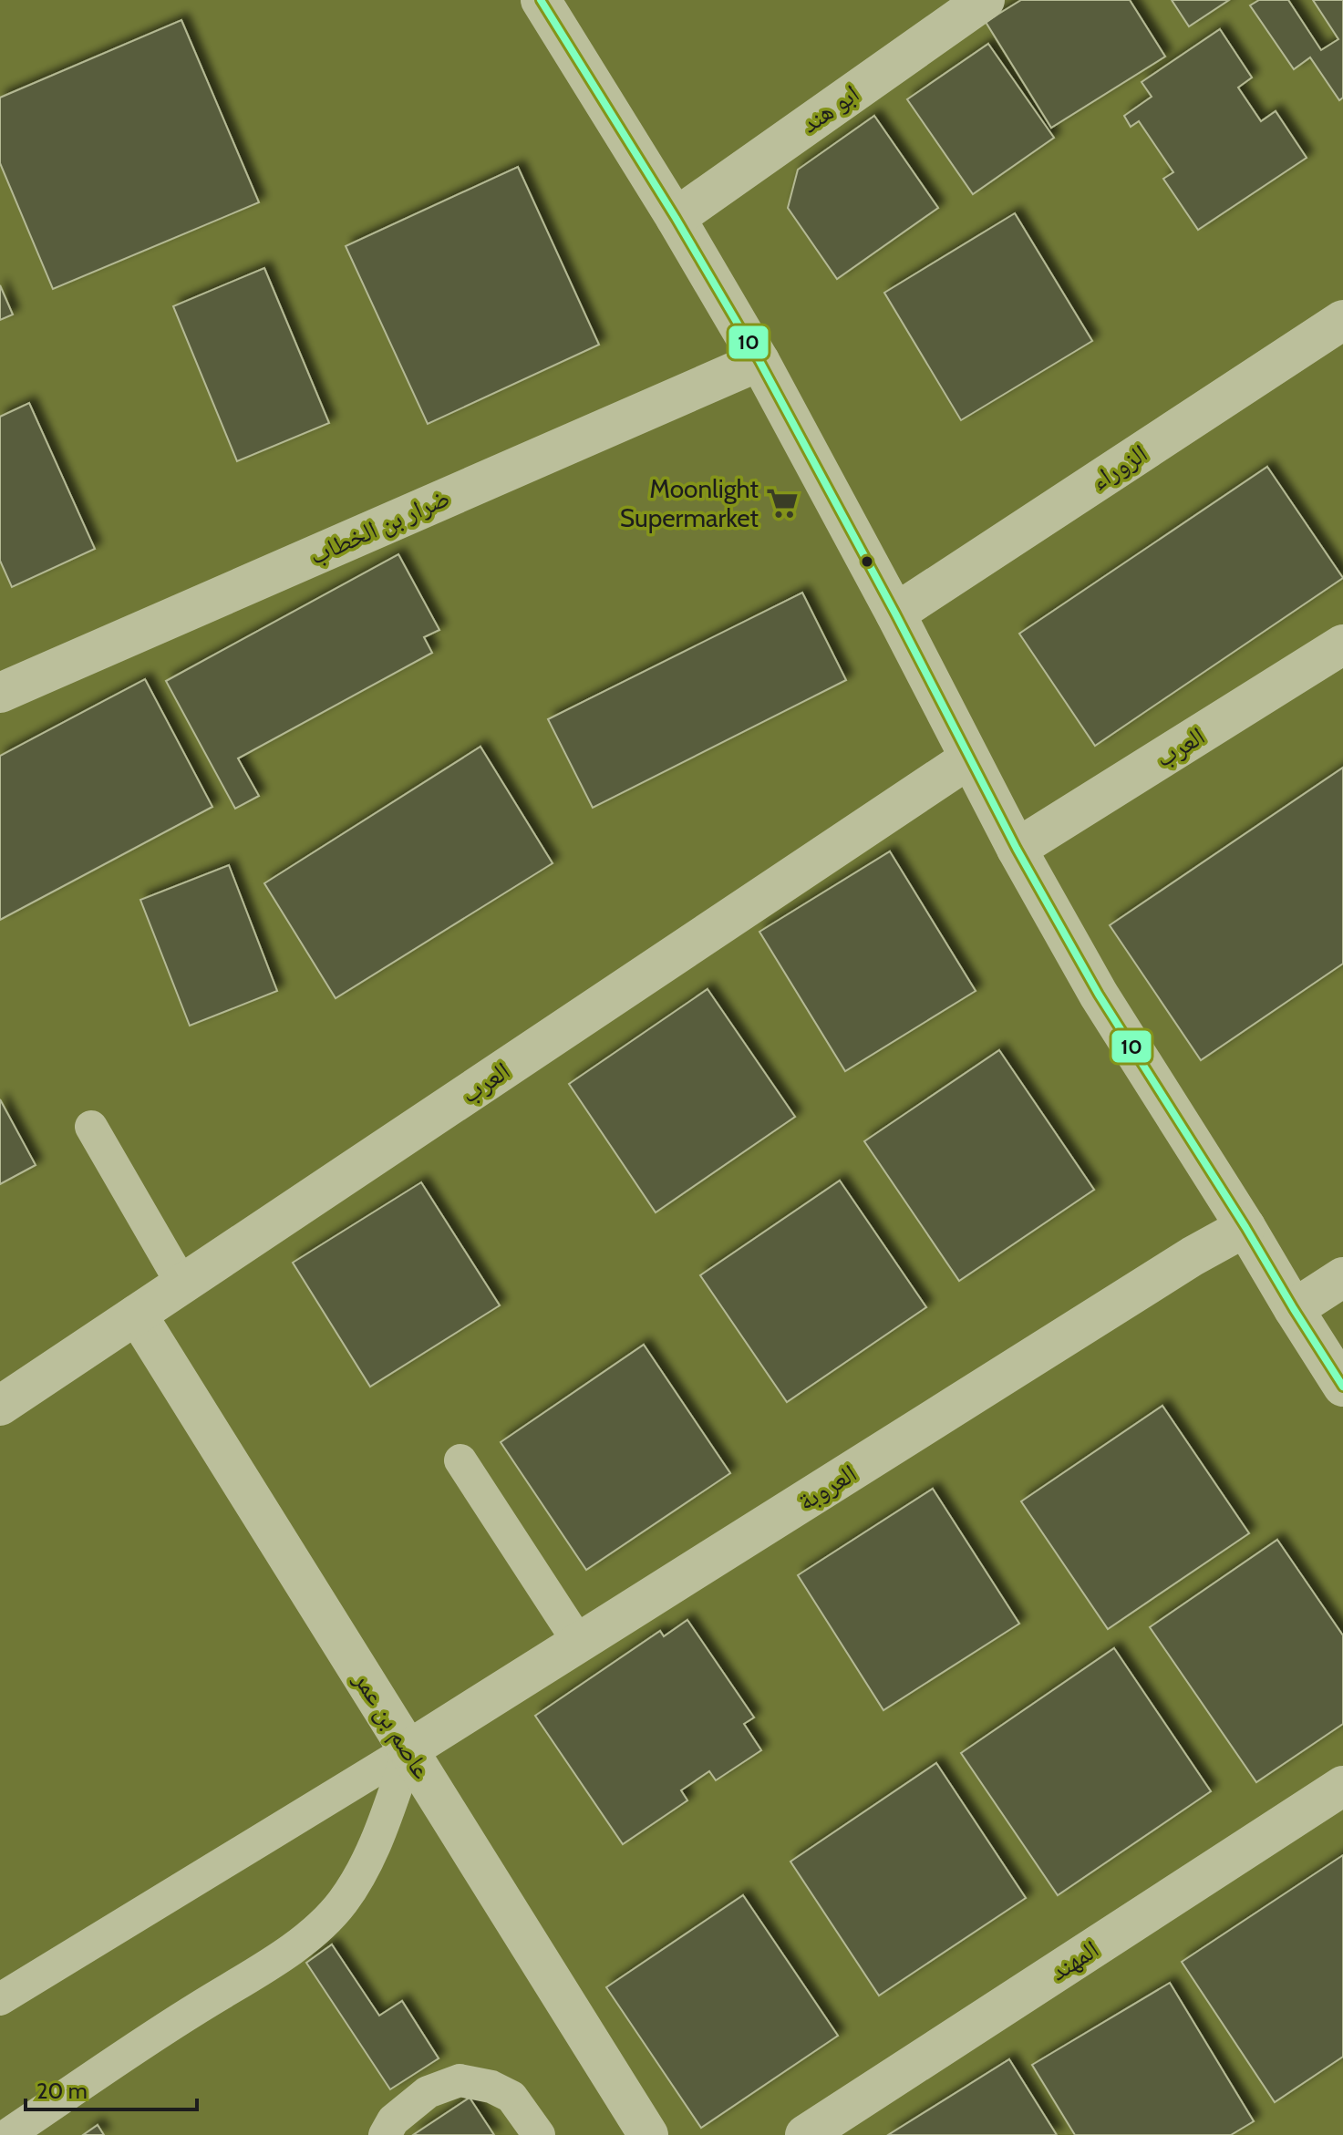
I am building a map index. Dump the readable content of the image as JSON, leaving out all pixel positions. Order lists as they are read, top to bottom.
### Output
{
  "streets": {
    "street": [
      "ابو هند",
      "الزوراء",
      "ضرار بن الخطاب",
      "العرب",
      "العروبة",
      "عاصم بن عمر",
      "المهند"
    ]
  },
  "crossings": [
    ["العرب", "عاصم بن عمر"],
    ["العروبة", "عاصم بن عمر"]
  ],
  "places": {
    "supermarket": ["Moonlight Supermarket"]
  },
  "lines": ["transit line 10"],
  "scale_bar": "20 m"
}
